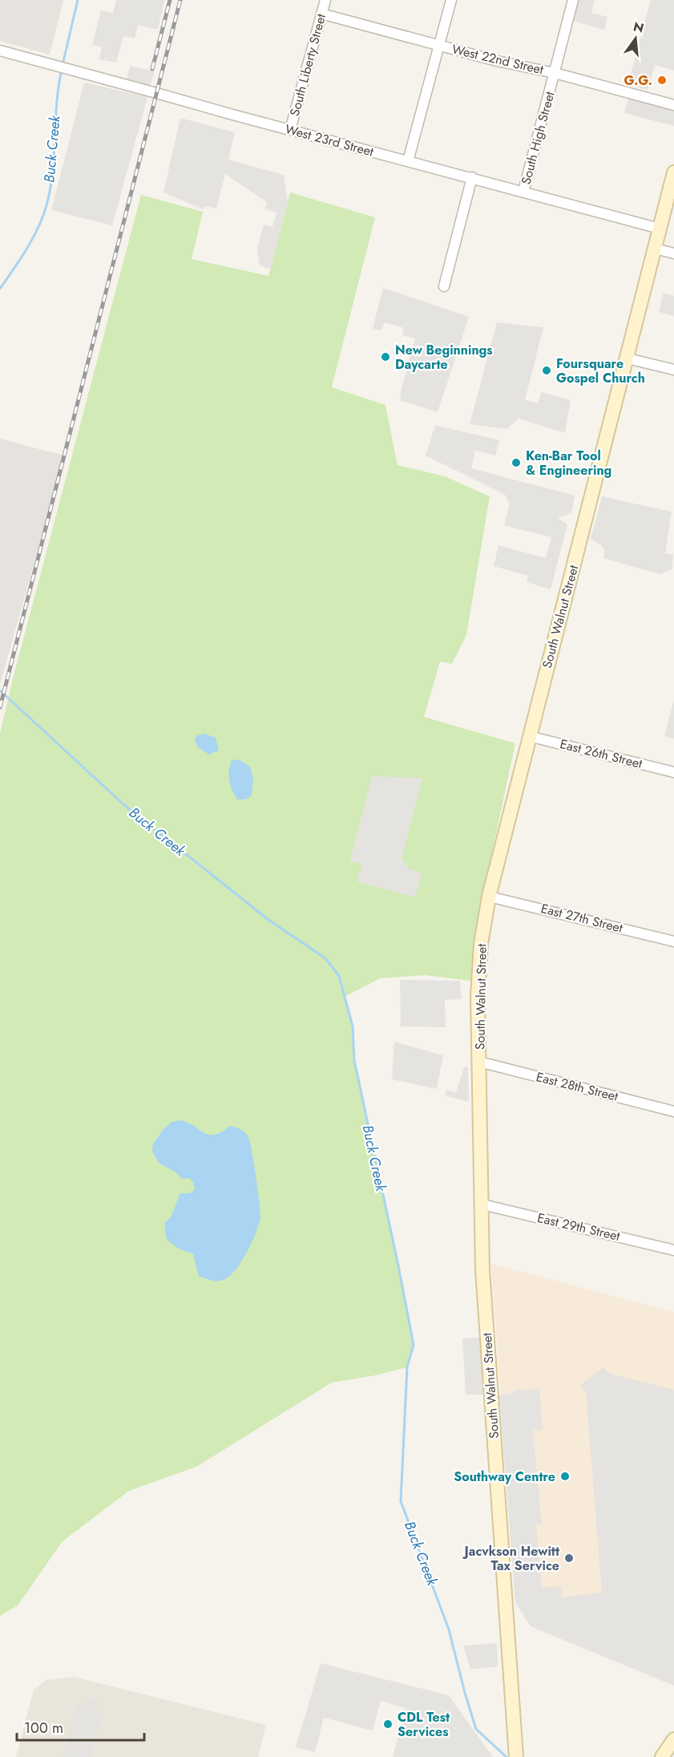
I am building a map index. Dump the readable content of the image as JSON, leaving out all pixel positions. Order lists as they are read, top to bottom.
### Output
{
  "streets": {
    "main road": ["South Walnut Street"],
    "street": [
      "West 22nd Street",
      "South Liberty Street",
      "South High Street",
      "West 23rd Street",
      "East 26th Street",
      "East 27th Street",
      "East 28th Street",
      "East 29th Street"
    ]
  },
  "crossings": [
    ["West 22nd Street", "South Liberty Street"],
    ["West 22nd Street", "South High Street"],
    ["South Liberty Street", "West 23rd Street"],
    ["South High Street", "West 23rd Street"],
    ["West 23rd Street", "South Walnut Street"],
    ["South Walnut Street", "East 26th Street"],
    ["South Walnut Street", "East 27th Street"],
    ["South Walnut Street", "East 28th Street"],
    ["South Walnut Street", "East 29th Street"]
  ],
  "water": ["Buck Creek"],
  "places": [
    "G.G.",
    "New Beginnings Daycarte",
    "Foursquare Gospel Church",
    "Ken-Bar Tool & Engineering",
    "Southway Centre",
    "Jacvkson Hewitt Tax Service",
    "CDL Test Services"
  ],
  "scale_bar": "100 m",
  "north": "top"
}
